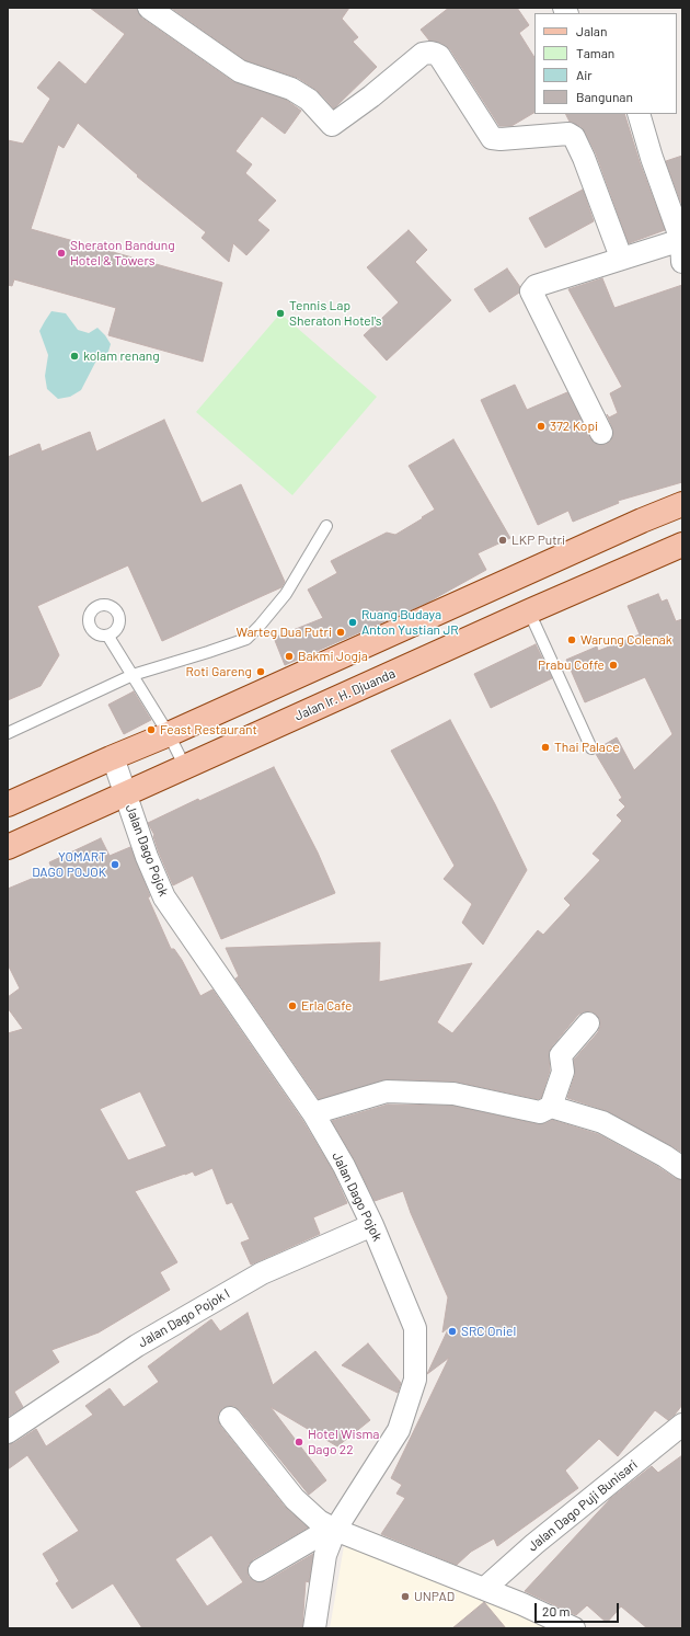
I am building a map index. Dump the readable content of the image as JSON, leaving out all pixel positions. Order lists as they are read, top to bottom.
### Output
{
  "streets": {
    "main road": ["Jalan Ir. H. Djuanda"],
    "street": ["Jalan Dago Pojok", "Jalan Dago Pojok I", "Jalan Dago Puji Bunisari"]
  },
  "crossings": [
    ["Jalan Ir. H. Djuanda", "Jalan Dago Pojok"],
    ["Jalan Dago Pojok", "Jalan Dago Pojok I"]
  ],
  "places": [
    "Sheraton Bandung Hotel & Towers",
    "Tennis Lap Sheraton Hotel's",
    "kolam renang",
    "372 Kopi",
    "LKP Putri",
    "Ruang Budaya Anton Yustian JR",
    "Warteg Dua Putri",
    "Warung Colenak",
    "Bakmi Jogja",
    "Prabu Coffe",
    "Roti Gareng",
    "Feast Restaurant",
    "Thai Palace",
    "YOMART DAGO POJOK",
    "Erla Cafe",
    "SRC Oniel",
    "Hotel Wisma Dago 22",
    "UNPAD"
  ],
  "legend": [
    "Jalan",
    "Taman",
    "Air",
    "Bangunan"
  ],
  "scale_bar": "20 m"
}
